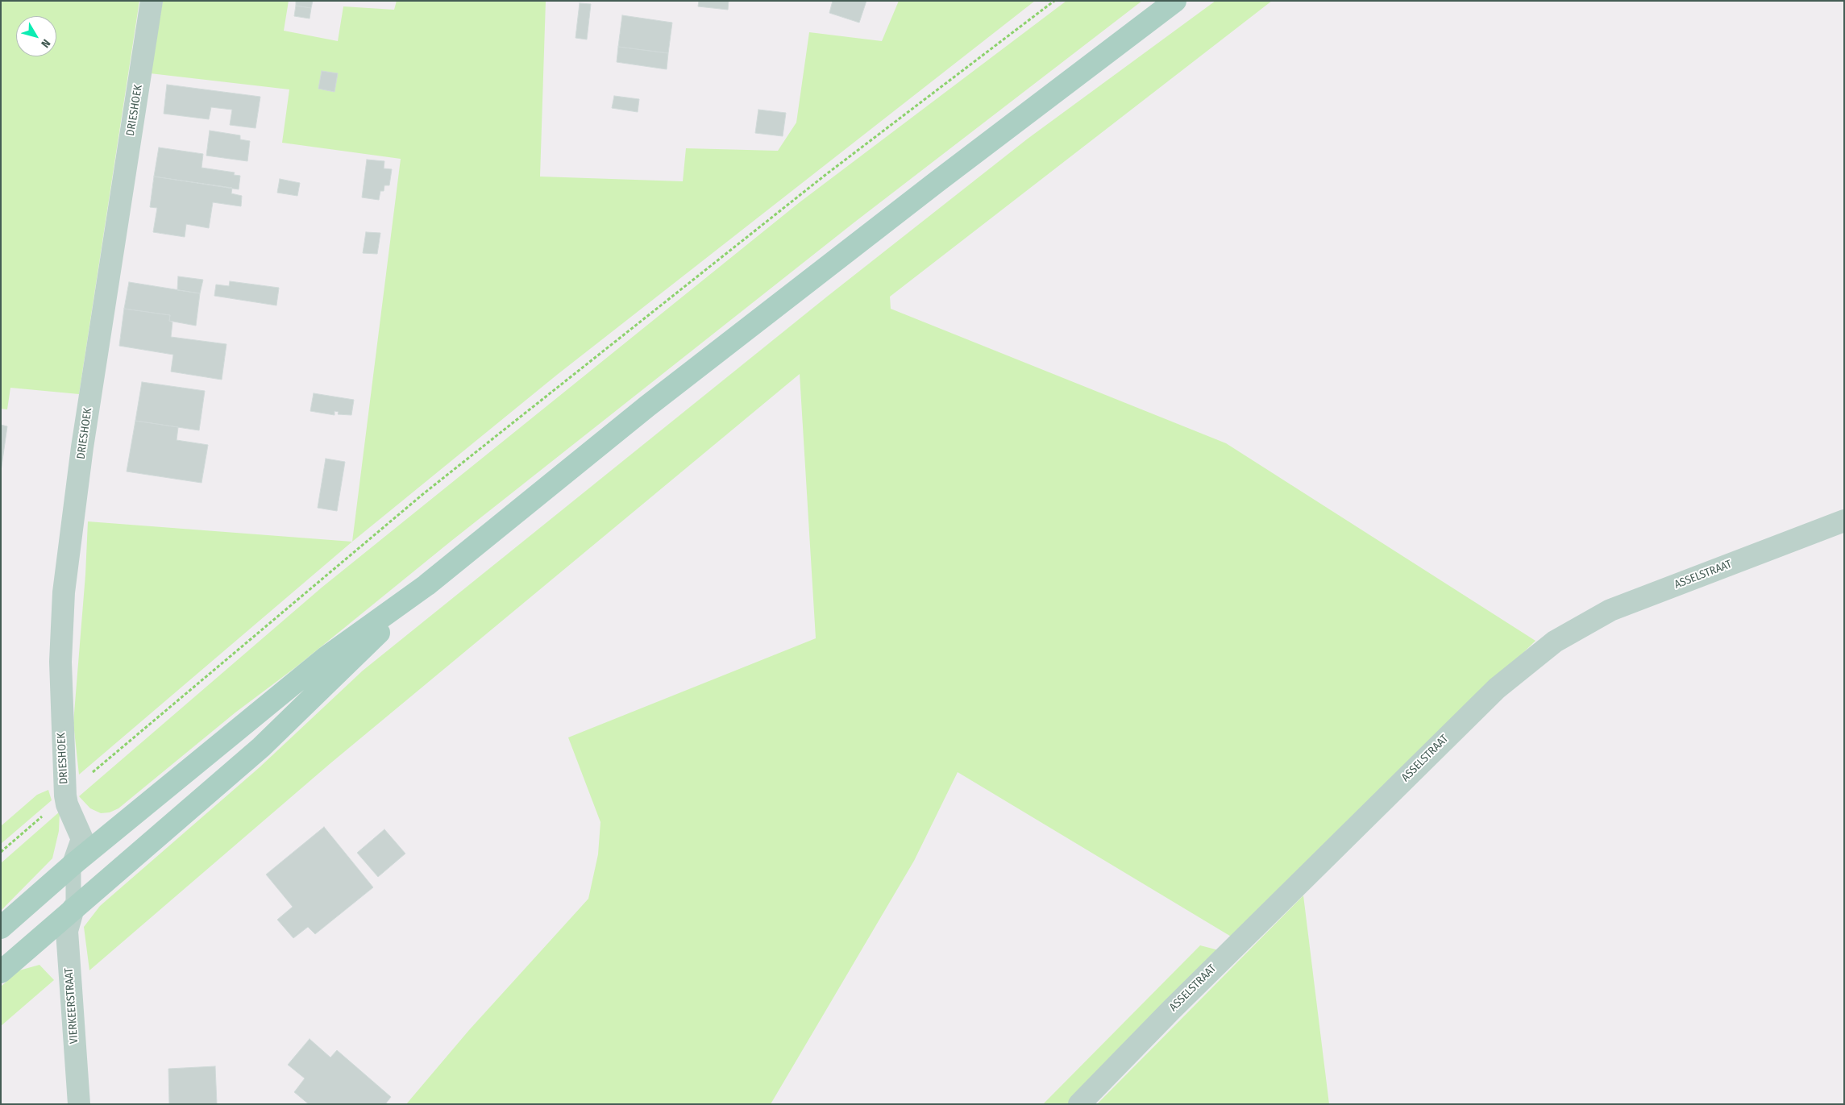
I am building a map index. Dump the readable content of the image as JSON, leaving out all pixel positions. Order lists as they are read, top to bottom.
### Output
{
  "streets": {
    "street": ["DRIESHOEK", "ASSELSTRAAT", "VIERKEERSTRAAT"]
  },
  "north": "bottom right"
}
